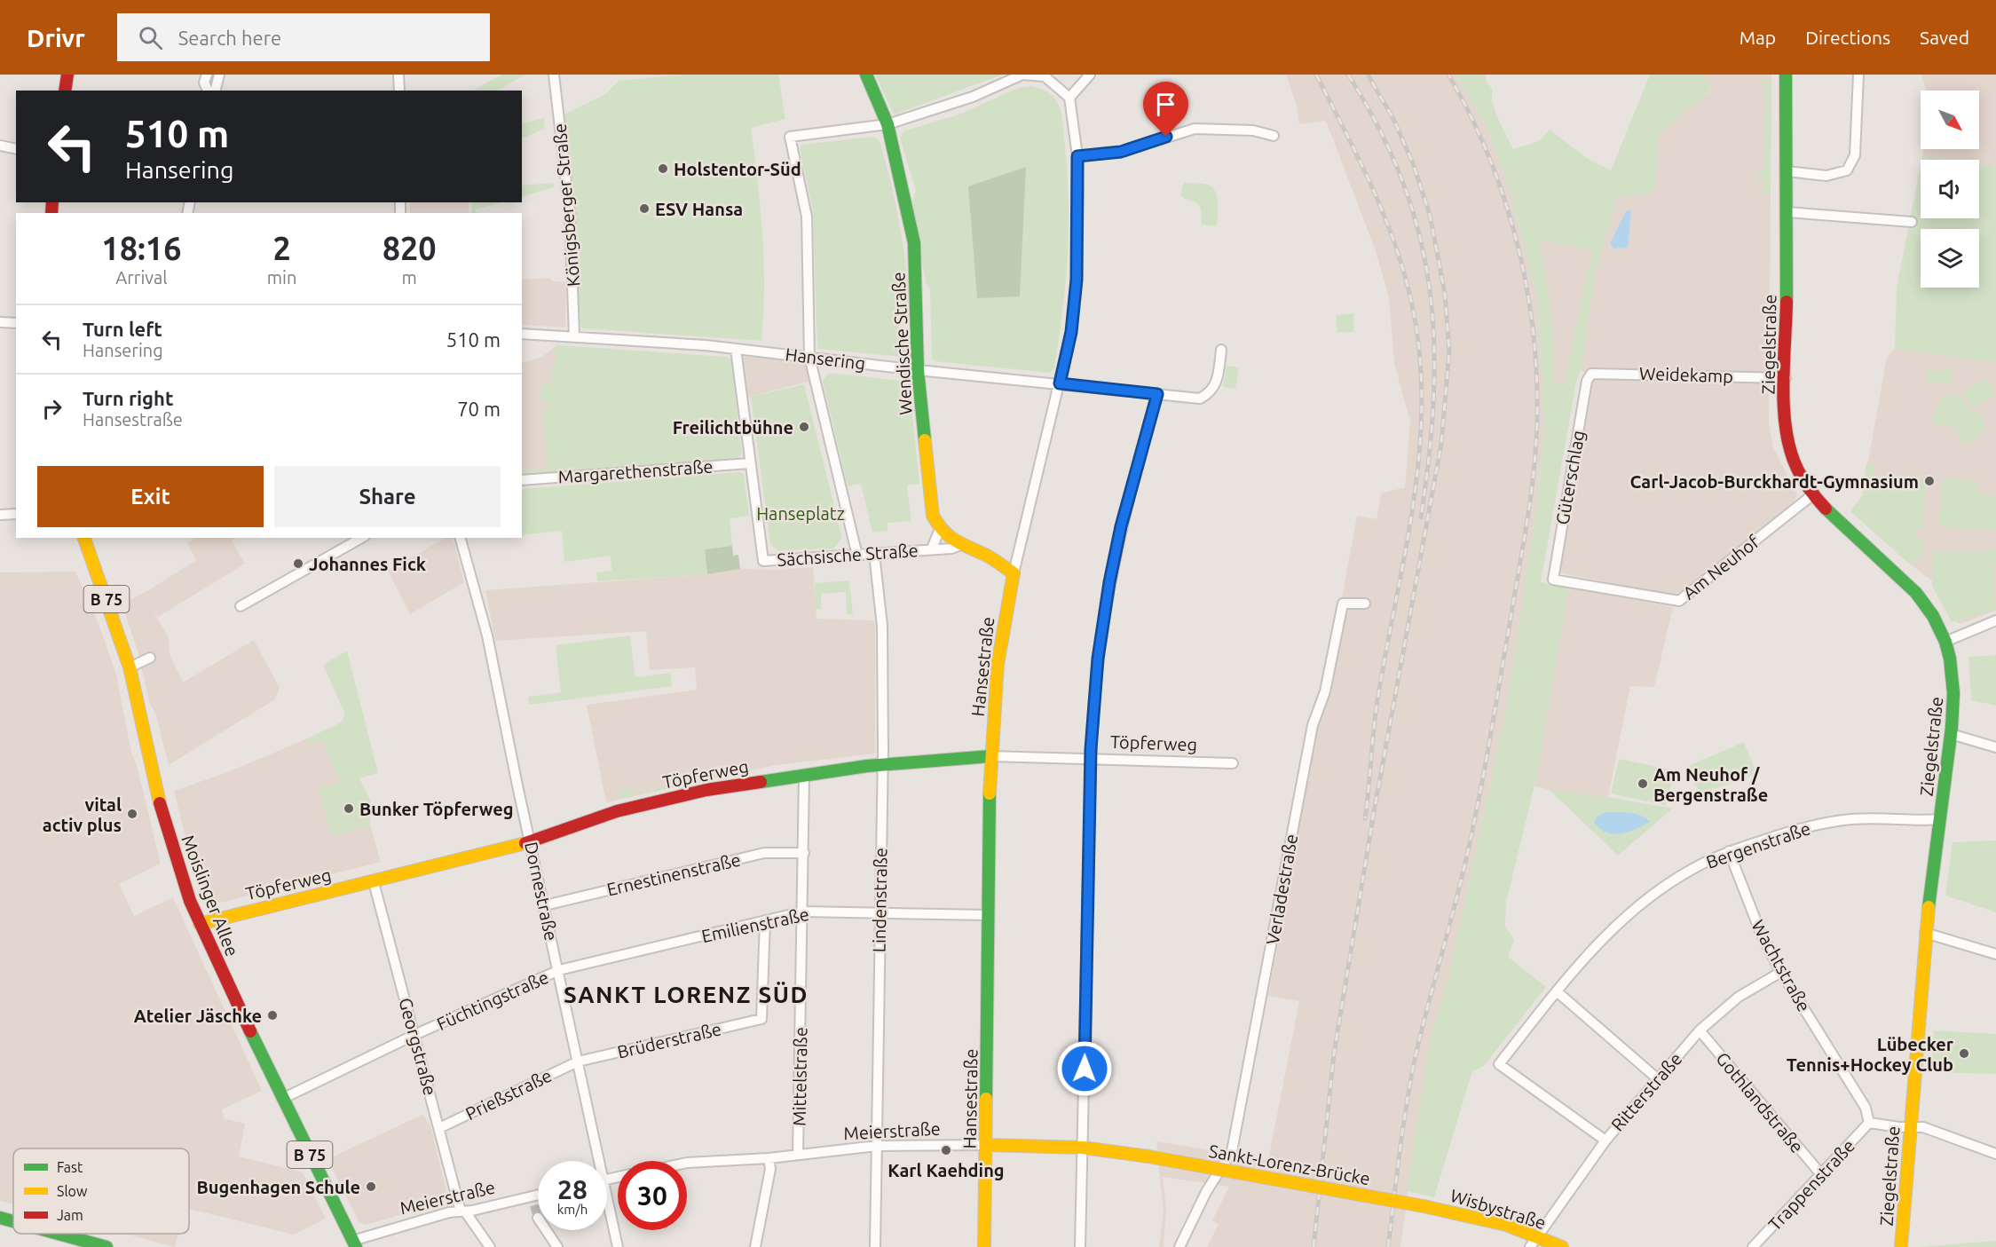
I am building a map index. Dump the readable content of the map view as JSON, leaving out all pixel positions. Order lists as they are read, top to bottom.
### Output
{
  "streets": {
    "main road": [
      "Wendische Straße",
      "Ziegelstraße",
      "B 75",
      "Hansestraße",
      "Töpferweg",
      "Moislinger Allee",
      "Meierstraße",
      "Sankt-Lorenz-Brücke",
      "Wisbystraße"
    ],
    "street": [
      "Königsberger Straße",
      "Hansering",
      "Weidekamp",
      "Margarethenstraße",
      "Güterschlag",
      "Sächsische Straße",
      "Am Neuhof",
      "Bergenstraße",
      "Ernestinenstraße",
      "Verladestraße",
      "Dornestraße",
      "Lindenstraße",
      "Emilienstraße",
      "Wachtstraße",
      "Füchtingstraße",
      "Brüderstraße",
      "Georgstraße",
      "Mittelstraße",
      "Ritterstraße",
      "Prießstraße",
      "Gothlandstraße",
      "Trappenstraße"
    ]
  },
  "crossings": [
    ["Königsberger Straße", "Hansering"],
    ["Wendische Straße", "Hansering"],
    ["Wendische Straße", "Sächsische Straße"],
    ["Wendische Straße", "Hansestraße"],
    ["Ziegelstraße", "Weidekamp"],
    ["Ziegelstraße", "Am Neuhof"],
    ["Ziegelstraße", "Bergenstraße"],
    ["Hansering", "Hansestraße"],
    ["Weidekamp", "Güterschlag"],
    ["Margarethenstraße", "Sächsische Straße"],
    ["Güterschlag", "Am Neuhof"],
    ["Sächsische Straße", "Lindenstraße"],
    ["Hansestraße", "Töpferweg"],
    ["Hansestraße", "Emilienstraße"],
    ["Hansestraße", "Meierstraße"],
    ["Töpferweg", "Dornestraße"],
    ["Töpferweg", "Moislinger Allee"],
    ["Töpferweg", "Lindenstraße"],
    ["Töpferweg", "Georgstraße"],
    ["Töpferweg", "Mittelstraße"],
    ["Bergenstraße", "Wachtstraße"],
    ["Bergenstraße", "Ritterstraße"],
    ["Ernestinenstraße", "Dornestraße"],
    ["Ernestinenstraße", "Mittelstraße"],
    ["Dornestraße", "Emilienstraße"],
    ["Dornestraße", "Füchtingstraße"],
    ["Dornestraße", "Brüderstraße"],
    ["Dornestraße", "Prießstraße"],
    ["Moislinger Allee", "Füchtingstraße"],
    ["Moislinger Allee", "Meierstraße"],
    ["Lindenstraße", "Emilienstraße"],
    ["Lindenstraße", "Meierstraße"],
    ["Emilienstraße", "Füchtingstraße"],
    ["Emilienstraße", "Brüderstraße"],
    ["Emilienstraße", "Mittelstraße"],
    ["Wachtstraße", "Ritterstraße"],
    ["Wachtstraße", "Trappenstraße"],
    ["Füchtingstraße", "Georgstraße"],
    ["Brüderstraße", "Prießstraße"],
    ["Georgstraße", "Prießstraße"],
    ["Georgstraße", "Meierstraße"],
    ["Mittelstraße", "Meierstraße"],
    ["Ritterstraße", "Gothlandstraße"],
    ["Ritterstraße", "Wisbystraße"],
    ["Gothlandstraße", "Trappenstraße"],
    ["Meierstraße", "Sankt-Lorenz-Brücke"],
    ["Sankt-Lorenz-Brücke", "Wisbystraße"]
  ],
  "districts": ["SANKT LORENZ SÜD"],
  "parks": ["Hanseplatz"],
  "places": [
    "Holstentor-Süd",
    "ESV Hansa",
    "Freilichtbühne",
    "Carl-Jacob-Burckhardt-Gymnasium",
    "Johannes Fick",
    "Am Neuhof / Bergenstraße",
    "Bunker Töpferweg",
    "vital activ plus",
    "Atelier Jäschke",
    "Lübecker Tennis+Hockey Club",
    "Karl Kaehding",
    "Bugenhagen Schule"
  ],
  "legend": ["Fast", "Slow", "Jam"],
  "north": "bottom right",
  "page": {
    "header": "Drivr",
    "search": "Search here",
    "nav": ["Map", "Directions", "Saved"],
    "turn": ["510 m", "Hansering"],
    "eta": [
      "18:16",
      "Arrival",
      "2",
      "min",
      "820",
      "m"
    ],
    "list": [
      {
        "name": "Turn left",
        "note": "Hansering",
        "value": "510 m"
      },
      {
        "name": "Turn right",
        "note": "Hansestraße",
        "value": "70 m"
      }
    ],
    "buttons": ["Exit", "Share"],
    "speed": "28 km/h",
    "limit": "30"
  }
}
